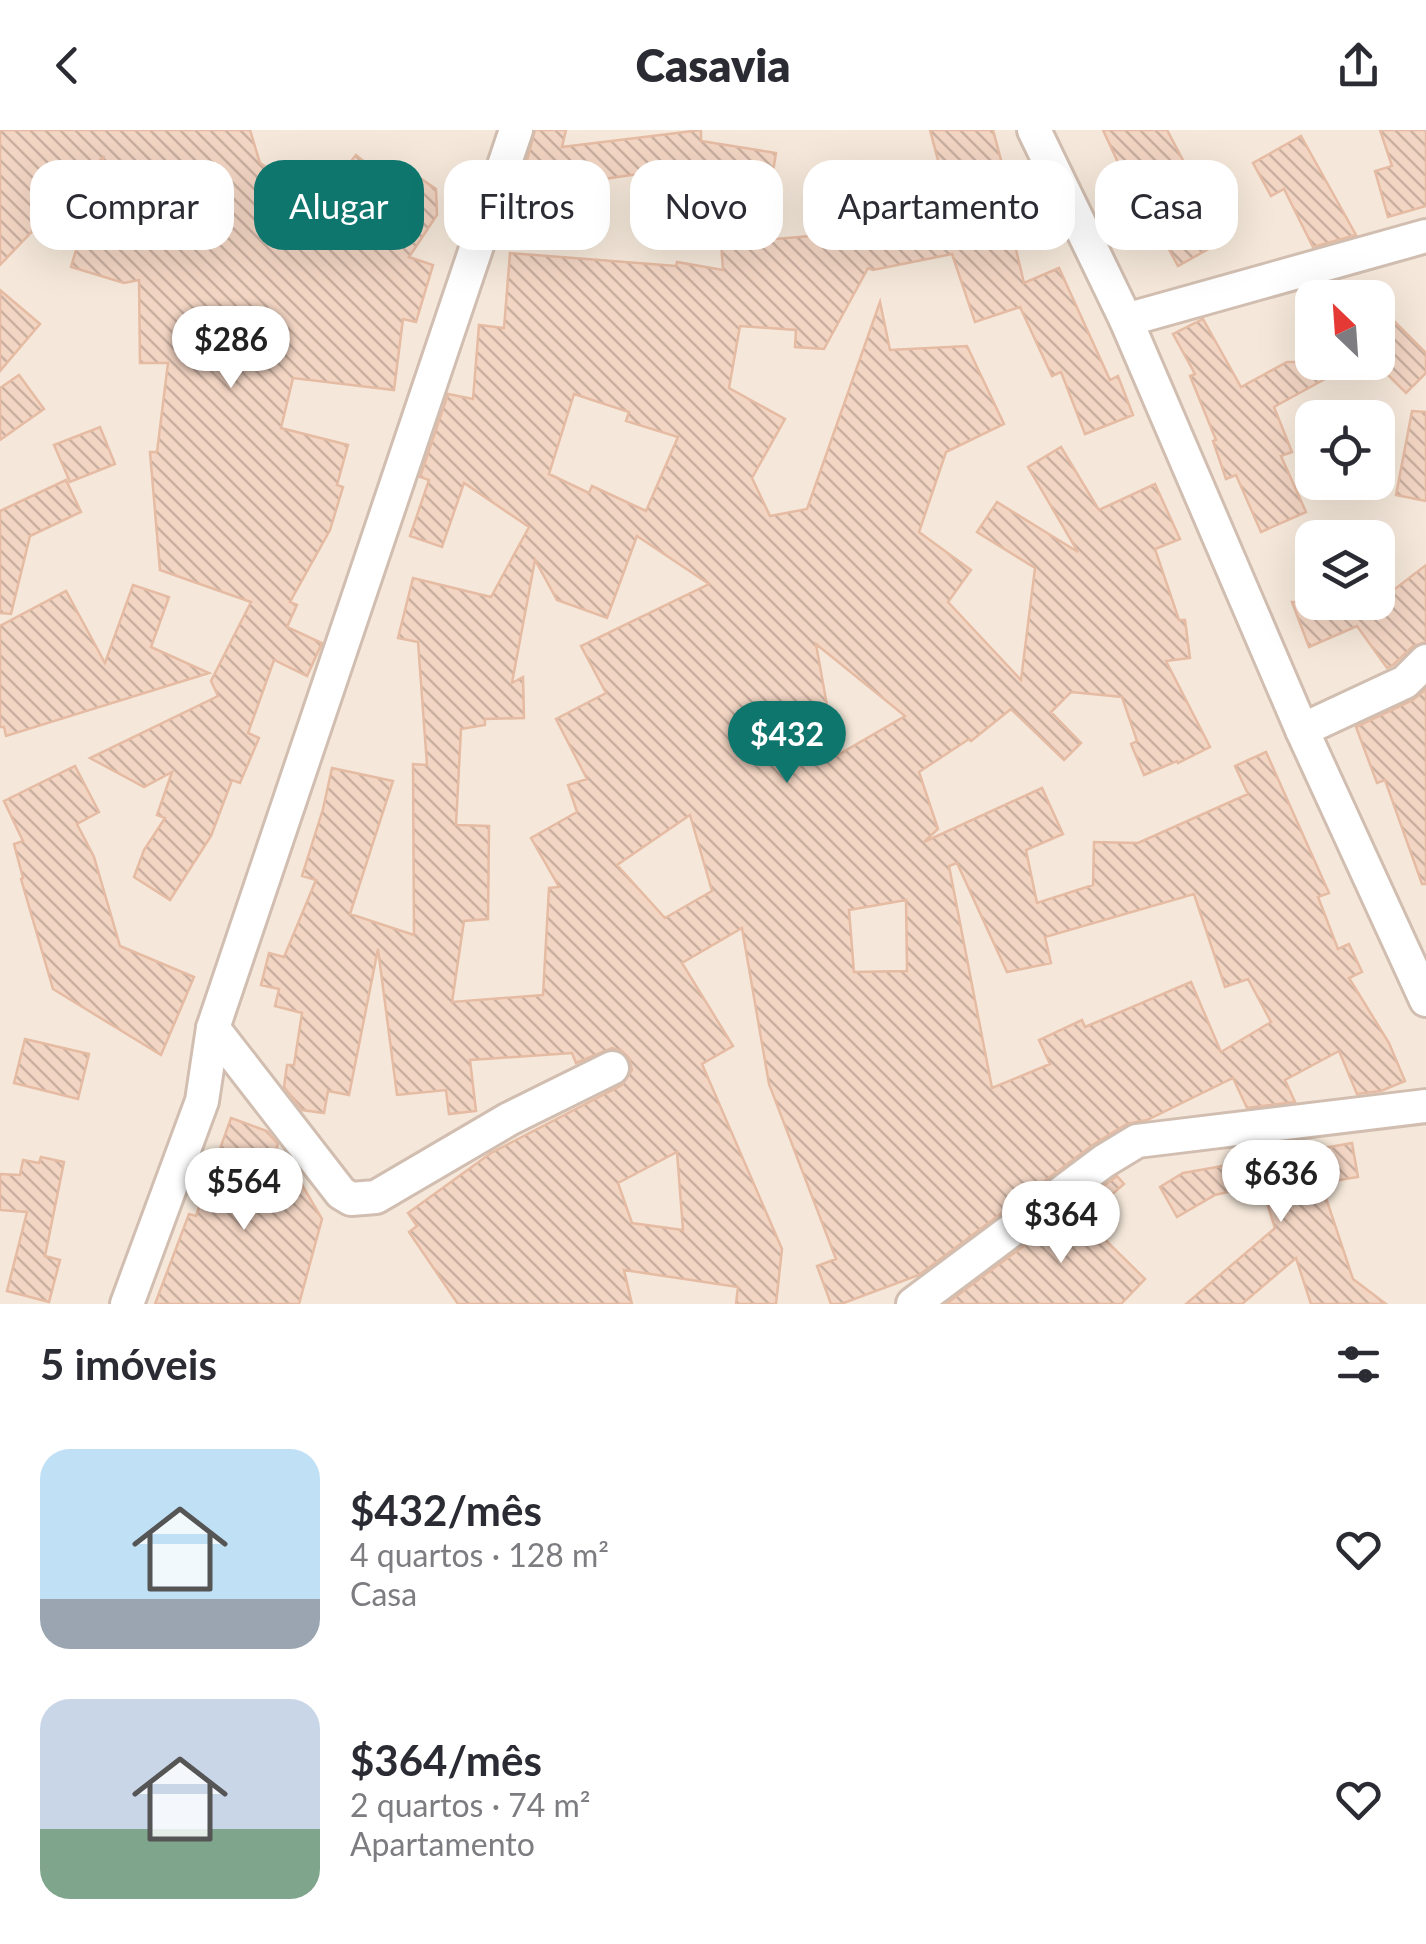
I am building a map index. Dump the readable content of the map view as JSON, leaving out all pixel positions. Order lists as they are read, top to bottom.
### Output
{
  "north": "top left",
  "page": {
    "header": "Casavia",
    "chip": [
      "Comprar",
      "Alugar",
      "Filtros",
      "Novo",
      "Apartamento",
      "Casa"
    ],
    "price": [
      "$286",
      "$432",
      "$636",
      "$564",
      "$364"
    ],
    "heading": "5 imóveis",
    "list": [
      {
        "name": "$432/mês",
        "note": "4 quartos · 128 m² · Casa"
      },
      {
        "name": "$364/mês",
        "note": "2 quartos · 74 m² · Apartamento"
      }
    ]
  }
}
